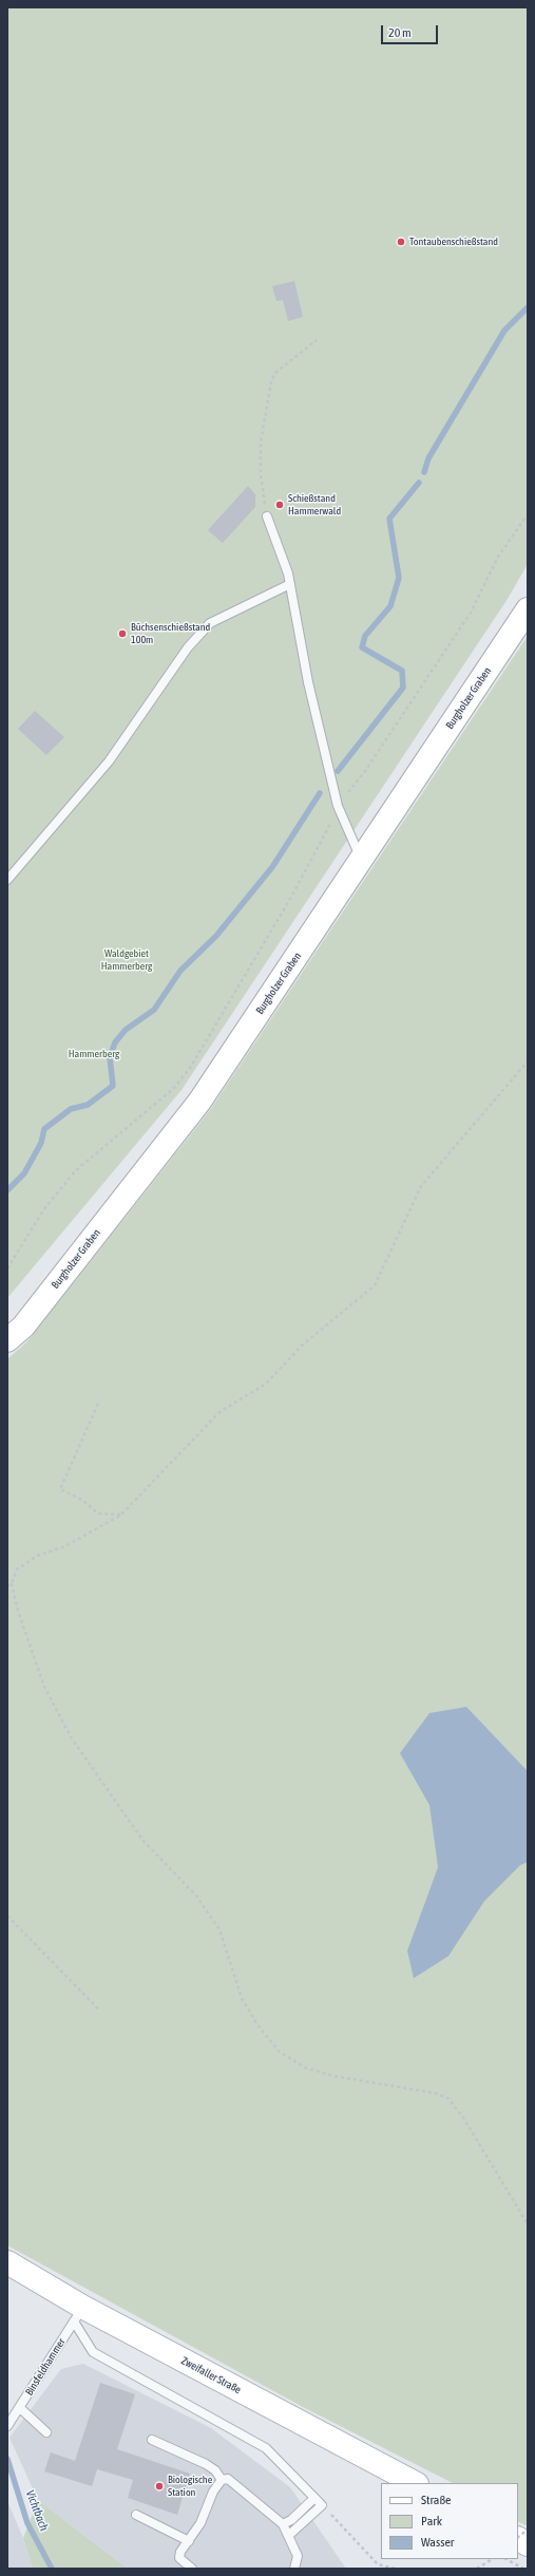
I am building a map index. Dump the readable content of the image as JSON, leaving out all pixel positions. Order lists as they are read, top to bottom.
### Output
{
  "streets": {
    "main road": ["Burgholzer Graben", "Zweifaller Straße"],
    "lane": ["Binsfeldhammer"]
  },
  "crossings": [
    ["Binsfeldhammer", "Zweifaller Straße"]
  ],
  "water": ["Vichtbach"],
  "parks": ["Waldgebiet Hammerberg", "Hammerberg"],
  "places": [
    "Tontaubenschießstand",
    "Schießstand Hammerwald",
    "Büchsenschießstand 100m",
    "Biologische Station"
  ],
  "legend": ["Straße", "Park", "Wasser"],
  "scale_bar": "20 m"
}
